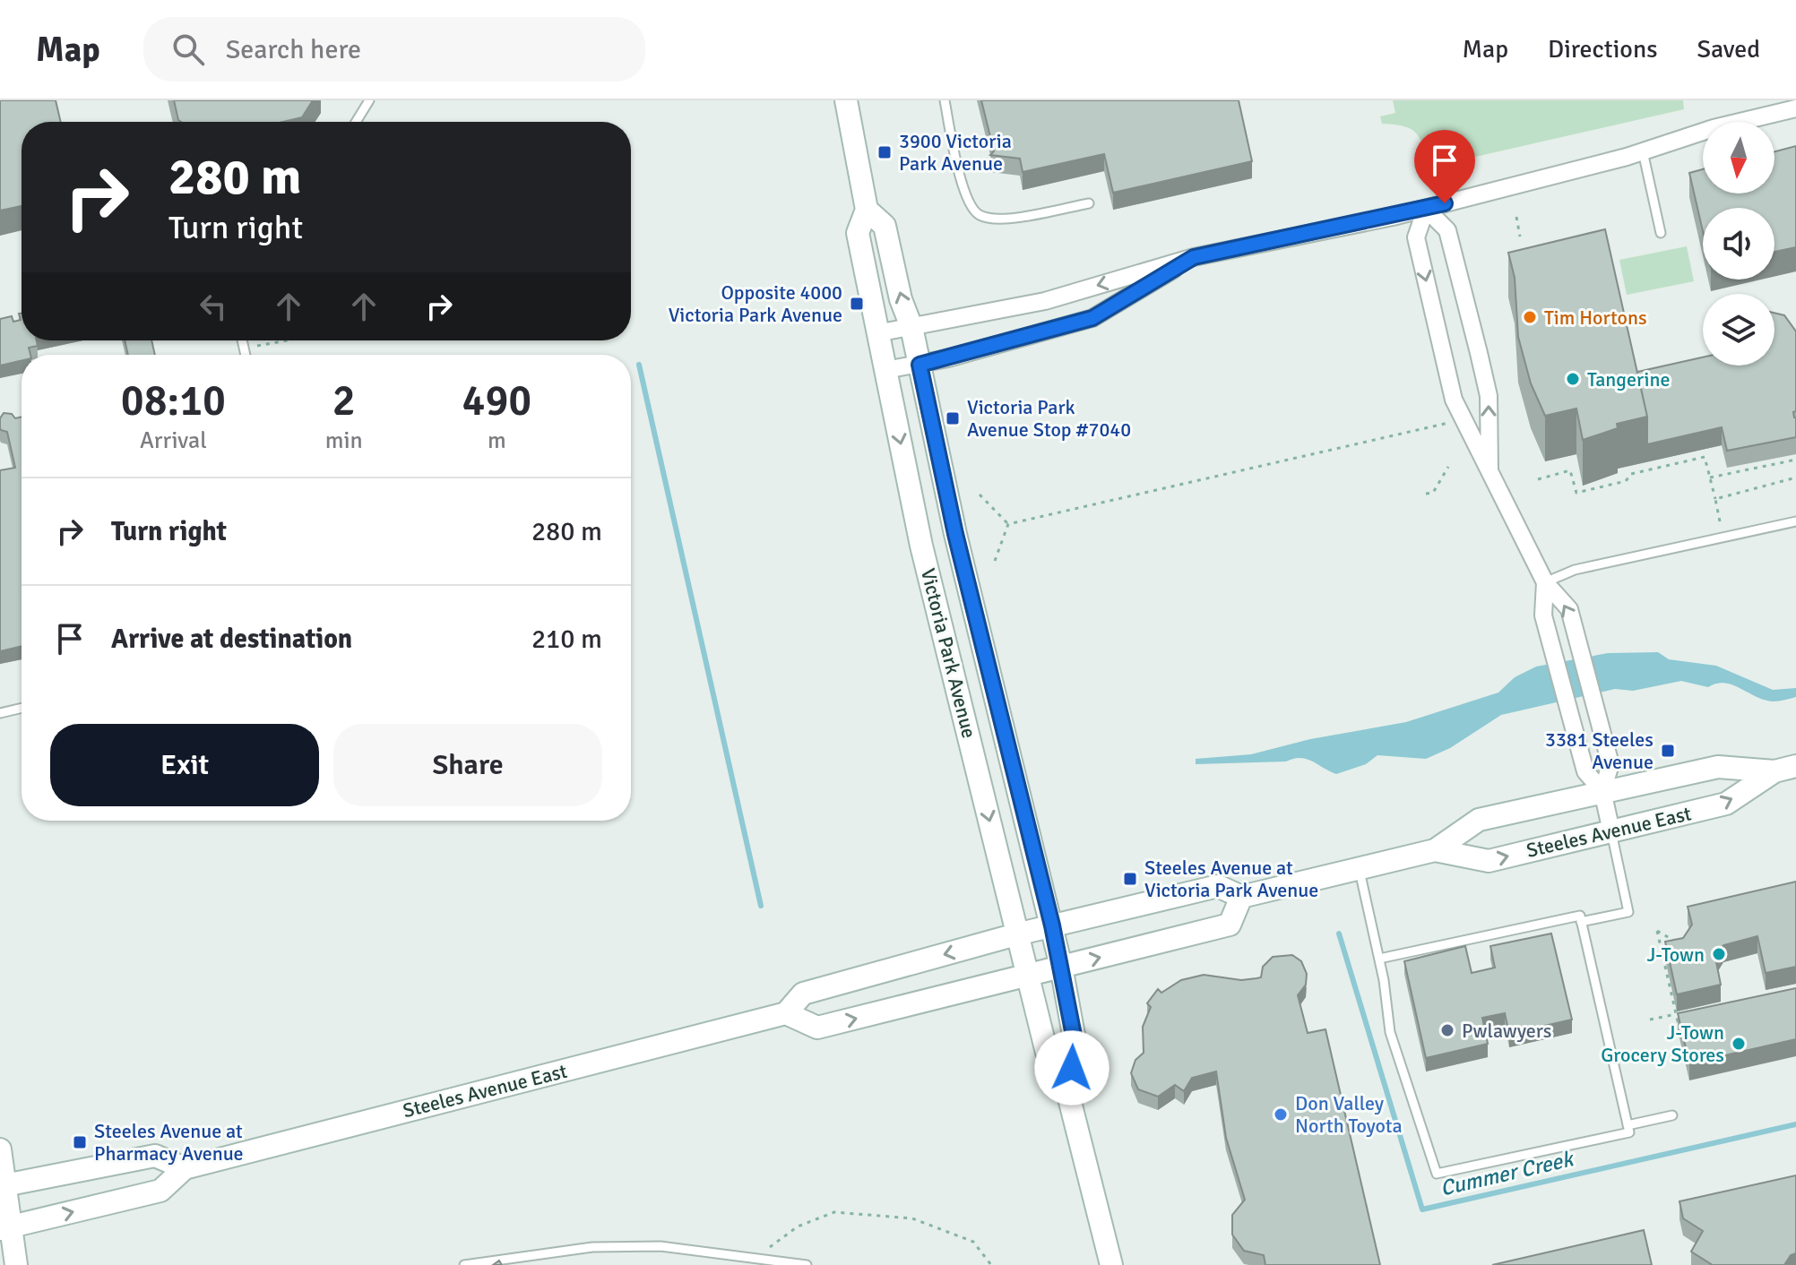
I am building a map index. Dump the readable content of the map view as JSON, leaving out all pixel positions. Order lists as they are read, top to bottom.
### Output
{
  "streets": {
    "main road": ["Victoria Park Avenue", "Steeles Avenue East"]
  },
  "crossings": [
    ["Victoria Park Avenue", "Steeles Avenue East"]
  ],
  "water": ["Cummer Creek"],
  "places": {
    "transit": [
      "3900 Victoria Park Avenue",
      "Opposite 4000 Victoria Park Avenue",
      "Victoria Park Avenue Stop #7040",
      "3381 Steeles Avenue",
      "Steeles Avenue at Victoria Park Avenue",
      "Steeles Avenue at Pharmacy Avenue"
    ],
    "other": [
      "Tim Hortons",
      "Tangerine",
      "J-Town",
      "Pwlawyers",
      "J-Town Grocery Stores",
      "Don Valley North Toyota"
    ]
  },
  "north": "bottom",
  "page": {
    "header": "Map",
    "search": "Search here",
    "nav": ["Map", "Directions", "Saved"],
    "turn": ["280 m", "Turn right"],
    "eta": [
      "08:10",
      "Arrival",
      "2",
      "min",
      "490",
      "m"
    ],
    "list": [
      {
        "name": "Turn right",
        "value": "280 m"
      },
      {
        "name": "Arrive at destination",
        "value": "210 m"
      }
    ],
    "buttons": ["Exit", "Share"]
  }
}
